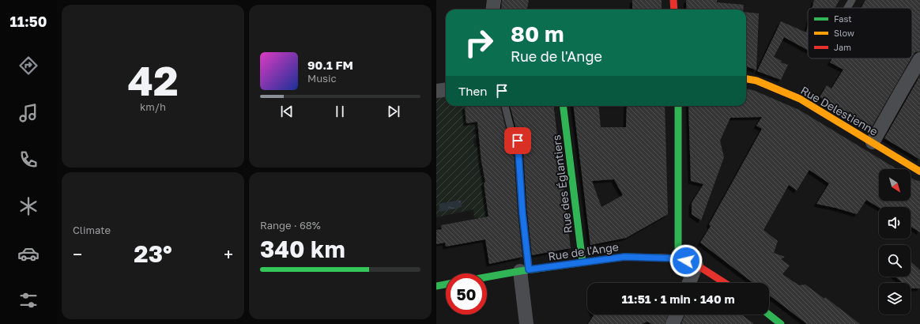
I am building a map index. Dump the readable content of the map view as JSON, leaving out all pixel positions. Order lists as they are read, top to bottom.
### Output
{
  "streets": {
    "main road": ["Rue Delestienne", "Rue des Églantiers", "Rue de l'Ange"]
  },
  "crossings": [
    ["Rue des Églantiers", "Rue de l'Ange"]
  ],
  "legend": ["Fast", "Slow", "Jam"],
  "north": "bottom right",
  "page": {
    "tabs": "11:50",
    "tile": [
      ["42", "km/h"],
      "Climate",
      ["Range · 68%", "340 km"]
    ],
    "turn": ["80 m", "Rue de l'Ange"],
    "song": ["90.1 FM", "Music"],
    "then": "Then",
    "heat": ["−", "23°", "+"],
    "limit": "50",
    "trip": "11:51 · 1 min · 140 m"
  }
}
